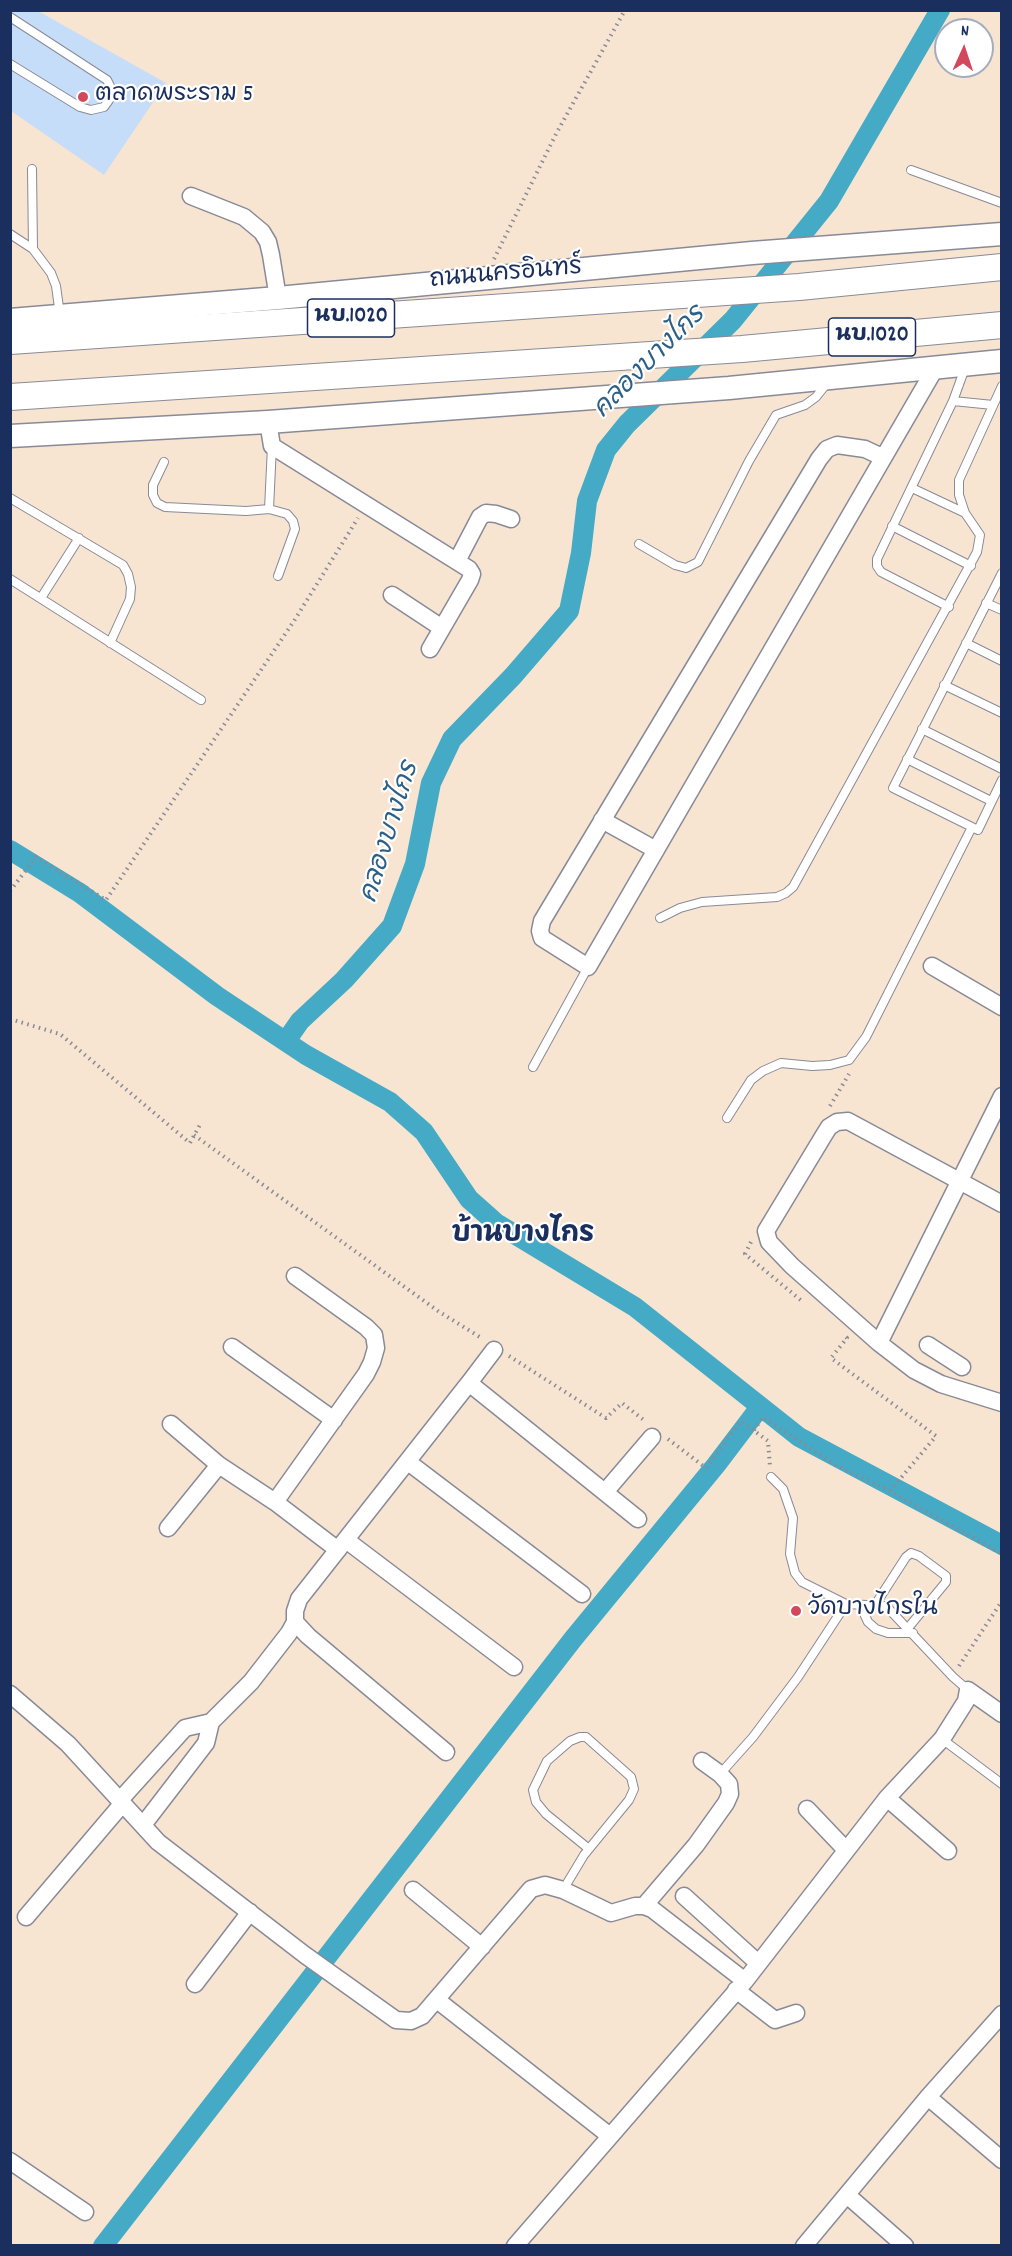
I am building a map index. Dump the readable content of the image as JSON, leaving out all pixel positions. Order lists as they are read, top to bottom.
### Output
{
  "streets": {
    "main road": ["ถนนนครอินทร์", "นบ.1020"]
  },
  "districts": ["บ้านบางไกร"],
  "water": ["คลองบางไกร"],
  "places": ["ตลาดพระราม 5", "วัดบางไกรใน"],
  "north": "top"
}
